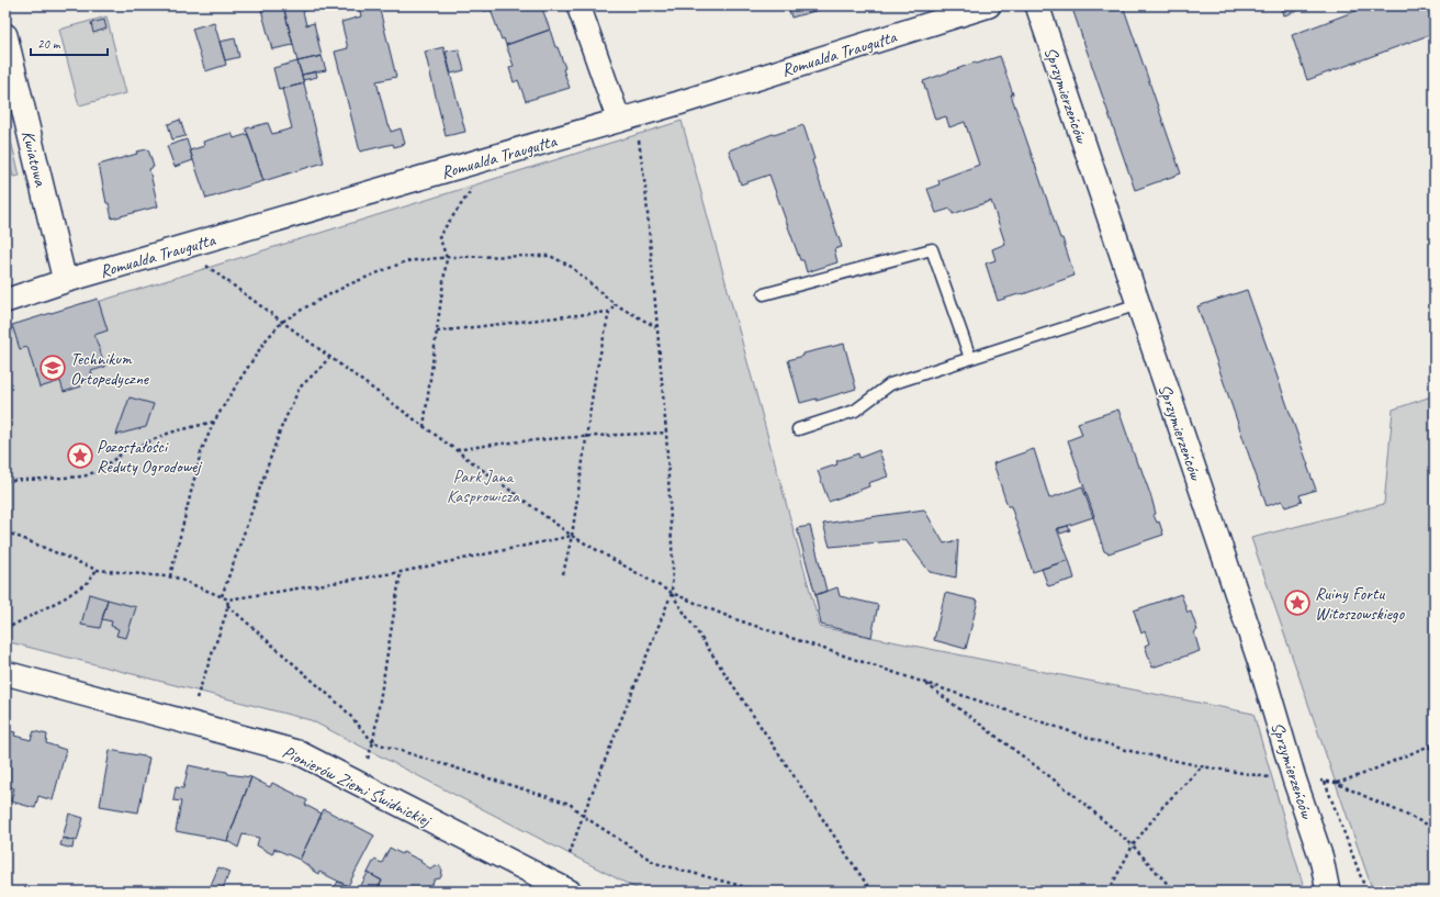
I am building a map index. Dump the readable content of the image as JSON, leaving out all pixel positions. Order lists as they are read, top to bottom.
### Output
{
  "streets": {
    "street": [
      "Romualda Traugutta",
      "Sprzymierzeńców",
      "Kwiatowa",
      "Pionierów Ziemi Świdnickiej"
    ]
  },
  "crossings": [
    ["Romualda Traugutta", "Kwiatowa"]
  ],
  "parks": ["Park Jana Kasprowicza"],
  "places": {
    "school or university": ["Technikum Ortopedyczne"],
    "place": ["Pozostałości Reduty Ogrodowej", "Ruiny Fortu Witoszowskiego"]
  },
  "scale_bar": "20 m"
}
